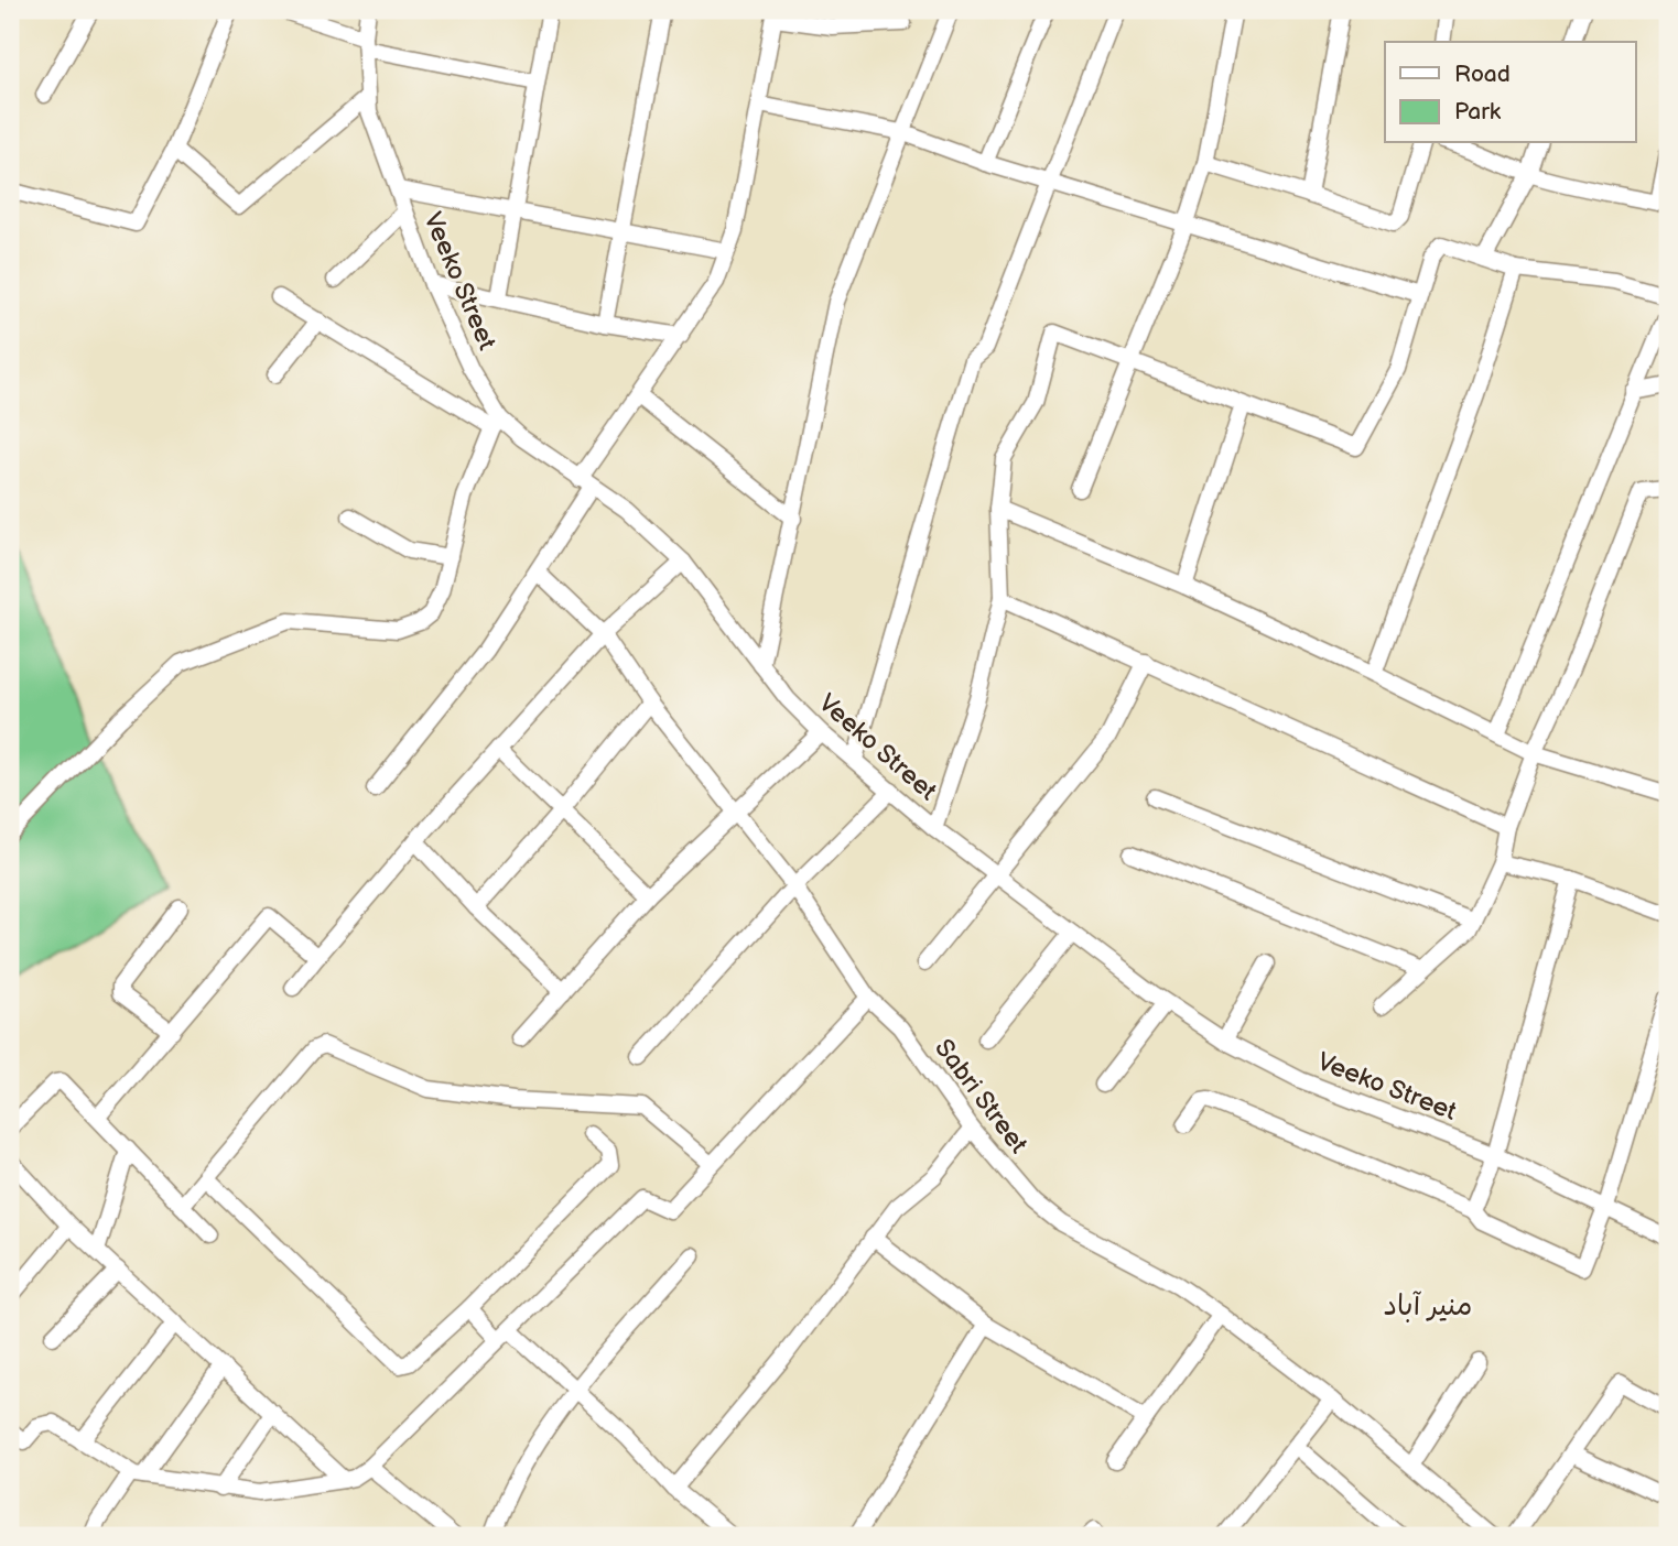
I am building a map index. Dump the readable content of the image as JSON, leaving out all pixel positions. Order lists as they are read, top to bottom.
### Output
{
  "streets": {
    "street": ["Veeko Street", "Sabri Street"]
  },
  "districts": ["منیر آباد"],
  "legend": ["Road", "Park"]
}
